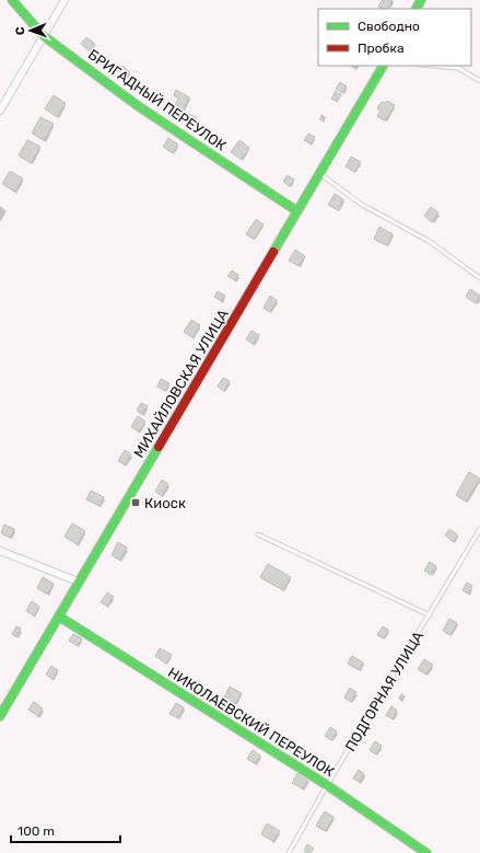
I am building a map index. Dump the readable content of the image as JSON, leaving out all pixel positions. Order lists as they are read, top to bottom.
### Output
{
  "streets": {
    "street": ["БРИГАДНЫЙ ПЕРЕУЛОК", "МИХАЙЛОВСКАЯ УЛИЦА", "НИКОЛАЕВСКИЙ ПЕРЕУЛОК"],
    "lane": ["ПОДГОРНАЯ УЛИЦА"]
  },
  "crossings": [
    ["БРИГАДНЫЙ ПЕРЕУЛОК", "МИХАЙЛОВСКАЯ УЛИЦА"],
    ["МИХАЙЛОВСКАЯ УЛИЦА", "НИКОЛАЕВСКИЙ ПЕРЕУЛОК"],
    ["ПОДГОРНАЯ УЛИЦА", "НИКОЛАЕВСКИЙ ПЕРЕУЛОК"]
  ],
  "places": {
    "transit": ["Киоск"]
  },
  "legend": ["Свободно", "Пробка"],
  "scale_bar": "100 m",
  "north": "left"
}
